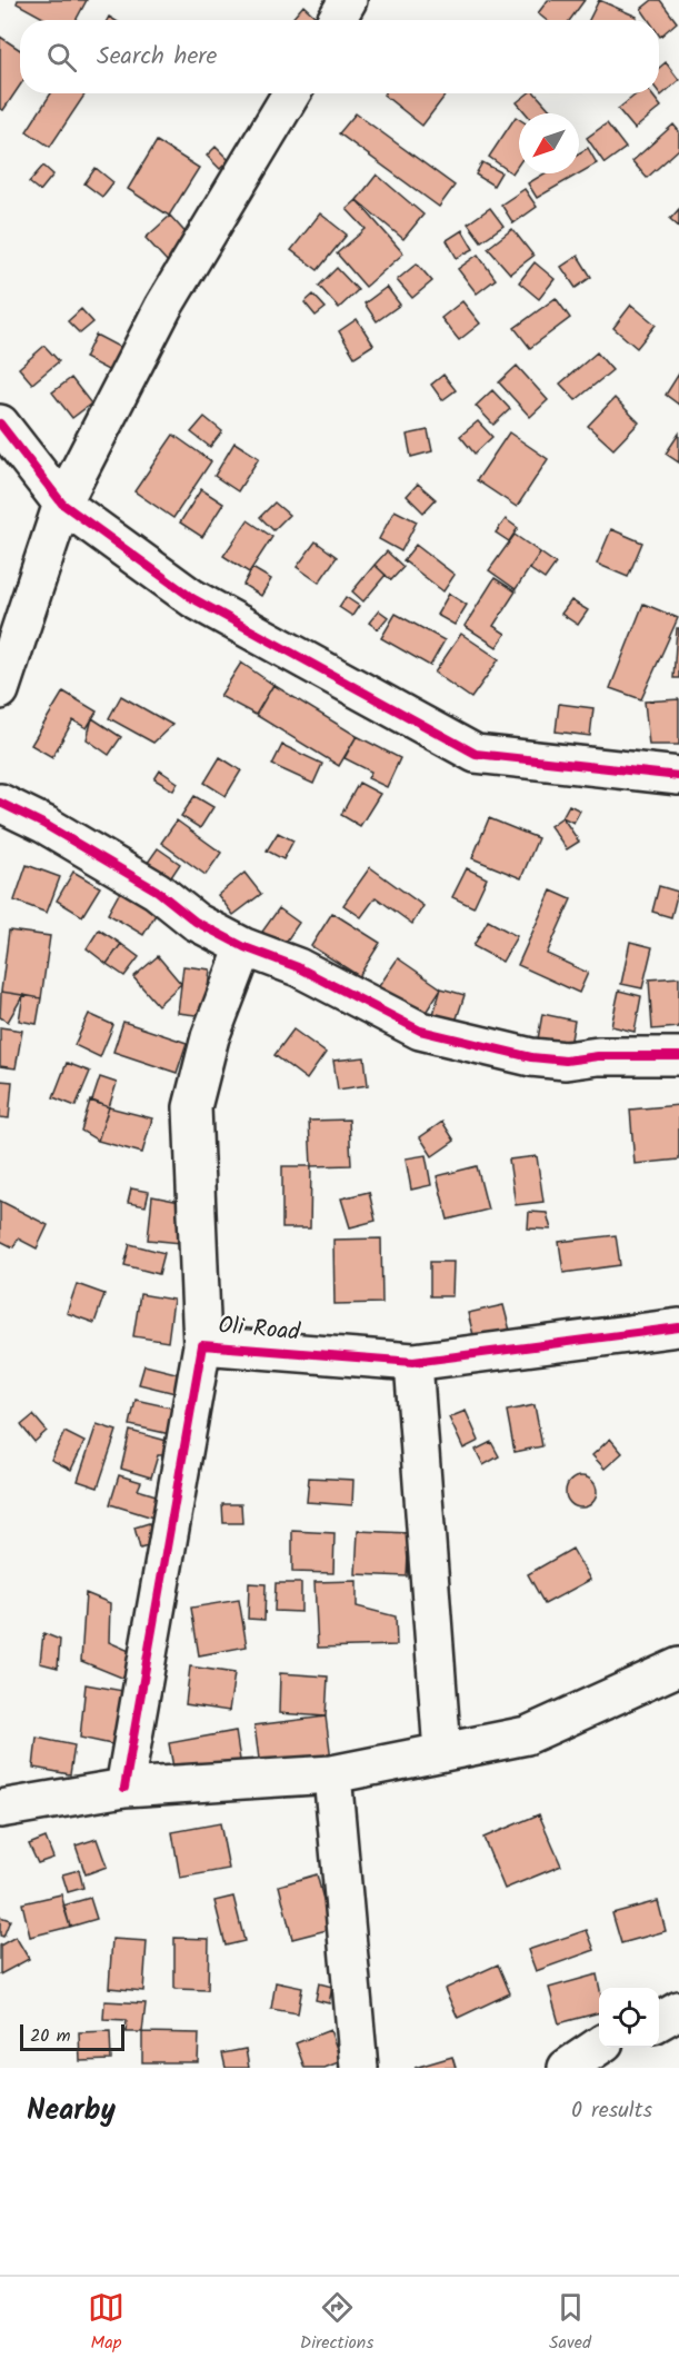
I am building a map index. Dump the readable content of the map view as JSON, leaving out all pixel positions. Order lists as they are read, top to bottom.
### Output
{
  "streets": {
    "street": ["Oli Road"]
  },
  "scale_bar": "20 m",
  "north": "bottom left",
  "page": {
    "search": "Search here",
    "scale": "20 m",
    "heading": ["Nearby", "0 results"],
    "nav": ["Map", "Directions", "Saved"]
  }
}
